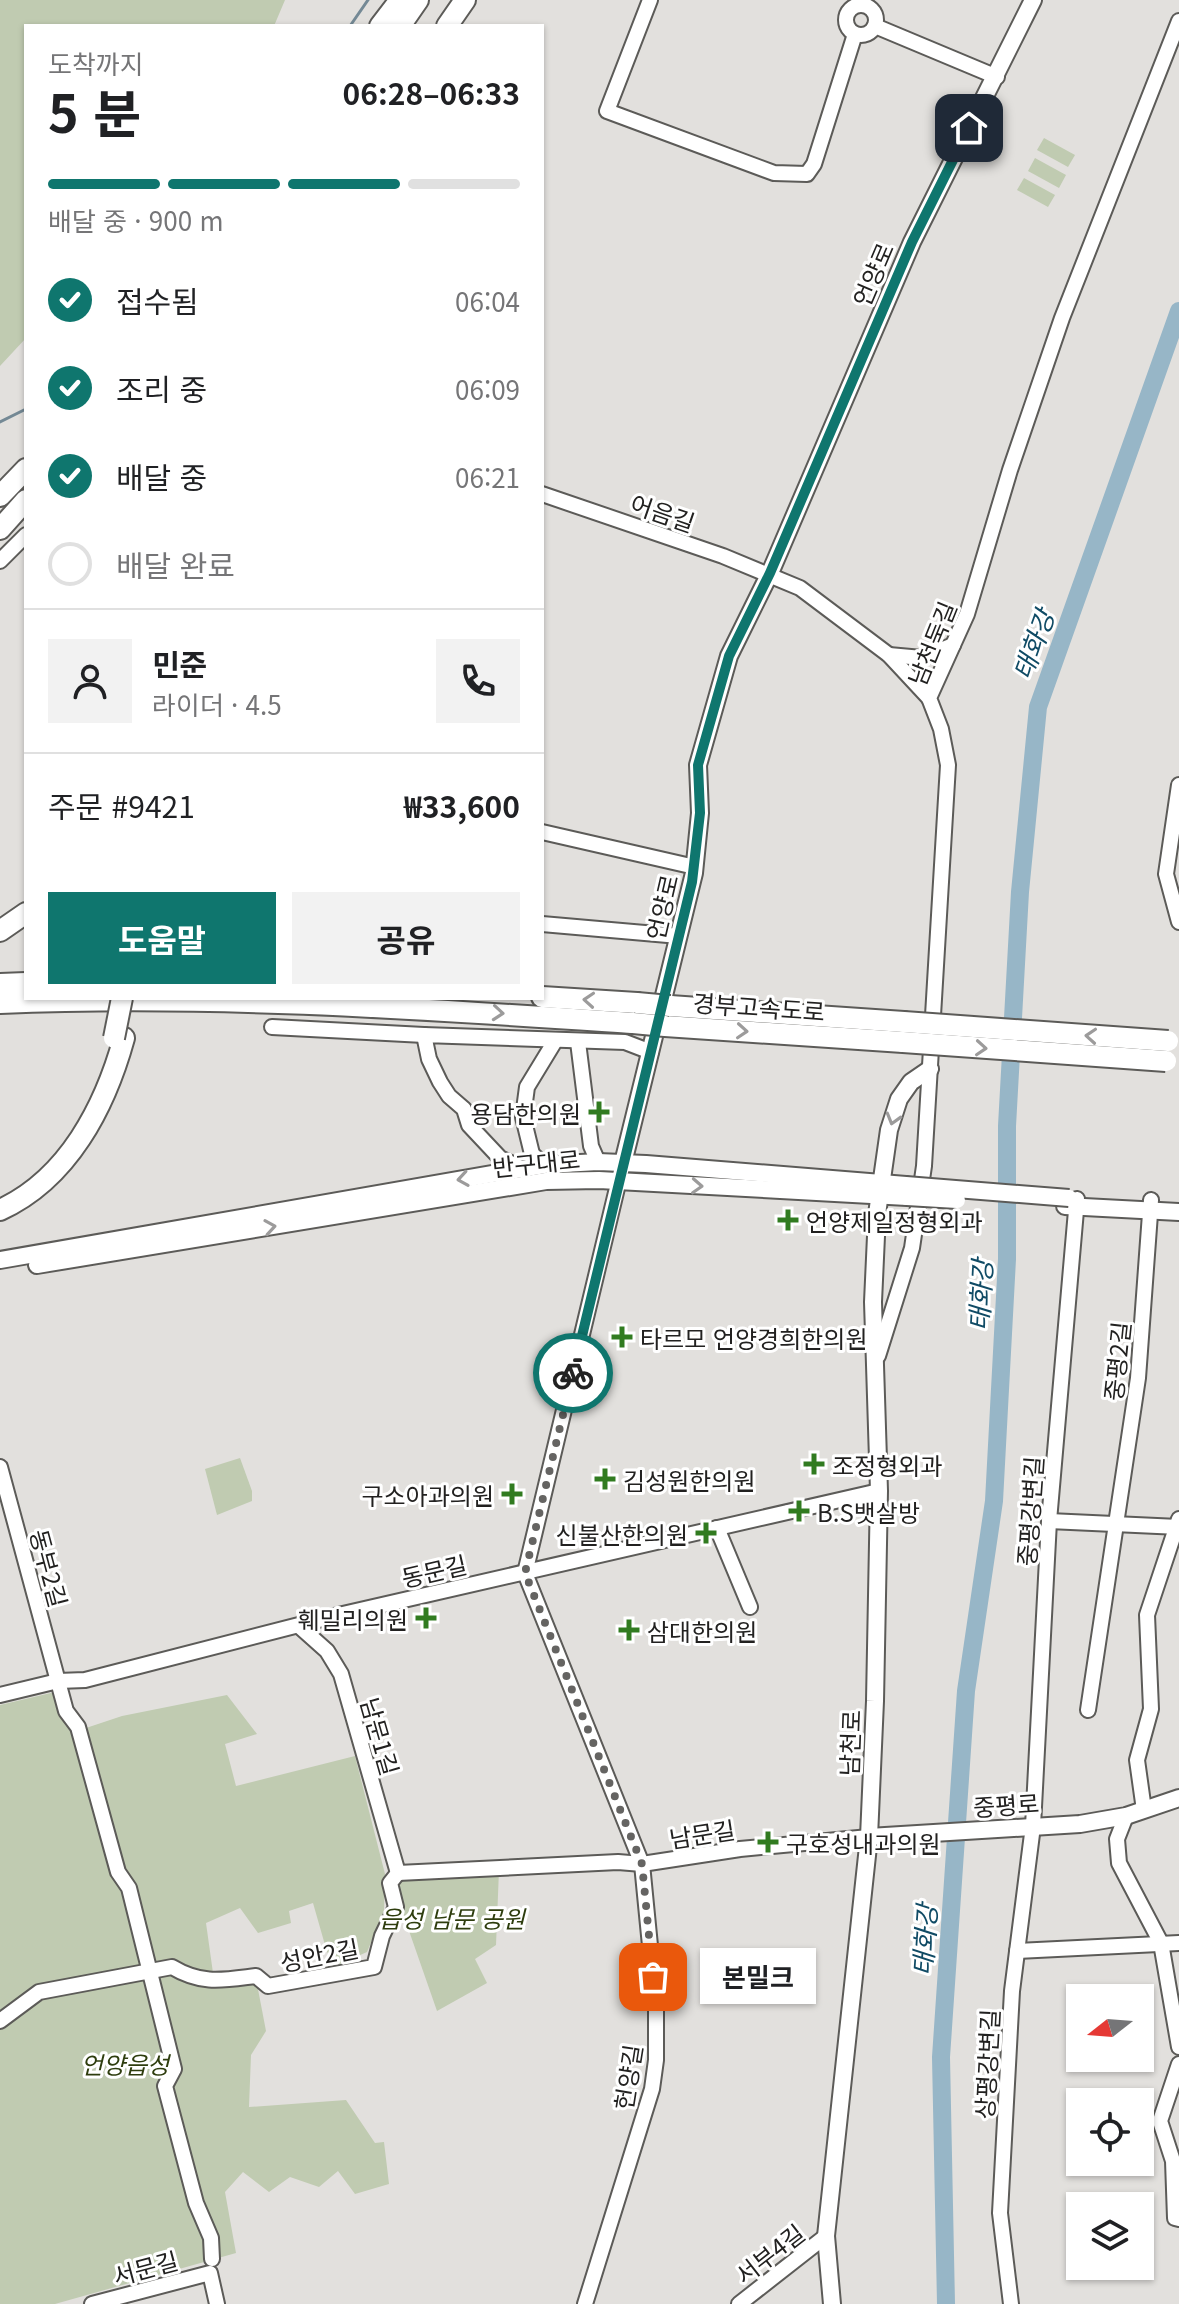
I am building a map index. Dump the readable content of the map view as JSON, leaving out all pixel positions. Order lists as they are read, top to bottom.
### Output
{
  "streets": {
    "highway": ["경부고속도로"],
    "main road": [
      "언양로",
      "반구대로",
      "남천로",
      "중평로"
    ],
    "street": [
      "어음길",
      "남천둑길",
      "중평2길",
      "중평강변길",
      "동부2길",
      "동문길",
      "남문1길",
      "남문길",
      "성안2길",
      "상평강변길",
      "헌양길",
      "서부4길",
      "서문길"
    ]
  },
  "crossings": [
    ["언양로", "어음길"],
    ["언양로", "반구대로"],
    ["남천둑길", "남천로"],
    ["반구대로", "중평강변길"],
    ["반구대로", "남천로"],
    ["중평강변길", "중평로"],
    ["중평강변길", "상평강변길"],
    ["동부2길", "동문길"],
    ["동부2길", "성안2길"],
    ["동부2길", "서문길"],
    ["동문길", "남문1길"],
    ["동문길", "남천로"],
    ["동문길", "헌양길"],
    ["남문1길", "남문길"],
    ["남문1길", "성안2길"],
    ["남천로", "중평로"],
    ["남천로", "남문길"],
    ["남천로", "서부4길"],
    ["중평로", "남문길"],
    ["중평로", "상평강변길"],
    ["남문길", "성안2길"],
    ["남문길", "헌양길"]
  ],
  "water": ["태화강"],
  "parks": ["읍성 남문 공원", "언양읍성"],
  "places": {
    "health": [
      "용담한의원",
      "언양제일정형외과",
      "타르모 언양경희한의원",
      "조정형외과",
      "김성원한의원",
      "구소아과의원",
      "B.S뱃살방",
      "신불산한의원",
      "훼밀리의원",
      "삼대한의원",
      "구호성내과의원"
    ],
    "other": ["본밀크"]
  },
  "north": "left",
  "page": {
    "heading": ["5 분", "도착까지", "06:28–06:33"],
    "panel": [
      "민준",
      "라이더 · 4.5",
      "주문 #9421",
      "₩33,600"
    ],
    "bar": "배달 중 · 900 m",
    "list": [
      ["접수됨", "06:04"],
      ["조리 중", "06:09"],
      ["배달 중", "06:21"],
      "배달 완료"
    ],
    "buttons": ["도움말", "공유"],
    "bubble": "본밀크"
  }
}
